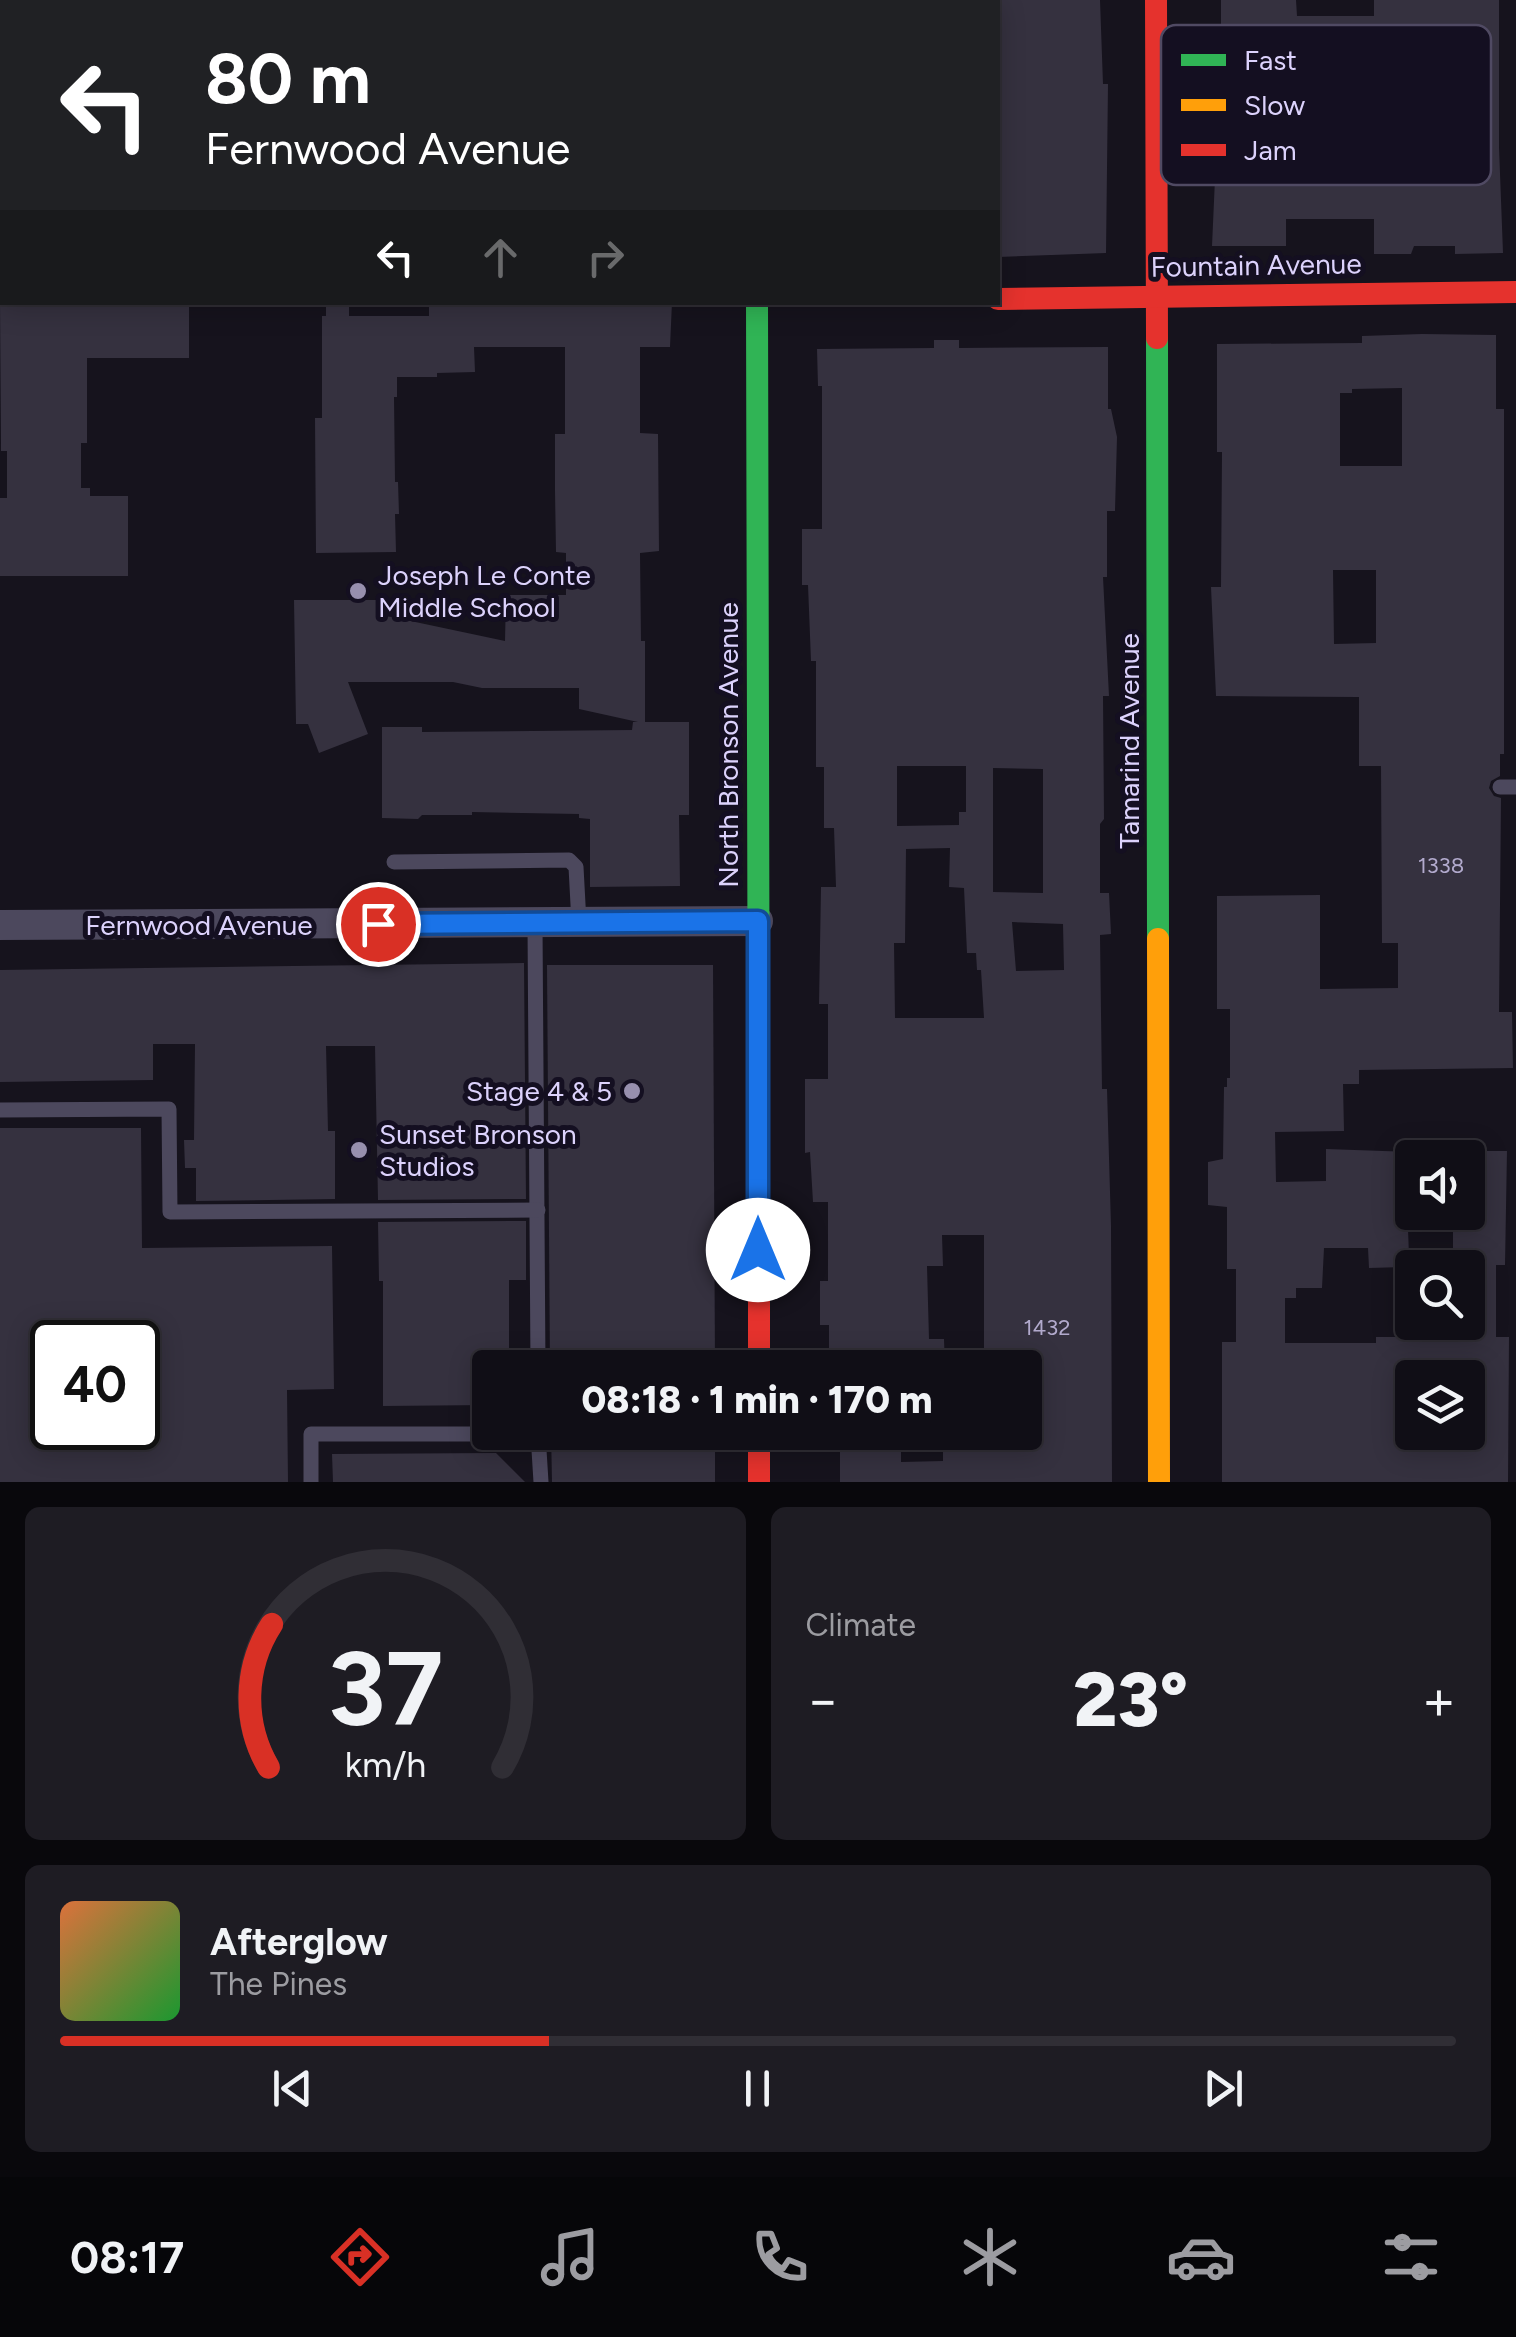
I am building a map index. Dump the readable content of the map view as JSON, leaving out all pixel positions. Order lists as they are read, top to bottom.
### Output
{
  "streets": {
    "street": [
      "Fountain Avenue",
      "Tamarind Avenue",
      "North Bronson Avenue",
      "Fernwood Avenue"
    ]
  },
  "crossings": [
    ["Fountain Avenue", "Tamarind Avenue"],
    ["North Bronson Avenue", "Fernwood Avenue"]
  ],
  "places": ["Joseph Le Conte Middle School", "Stage 4 & 5", "Sunset Bronson Studios"],
  "house_numbers": ["1338", "1432"],
  "legend": ["Fast", "Slow", "Jam"],
  "page": {
    "turn": ["80 m", "Fernwood Avenue"],
    "limit": "40",
    "trip": "08:18 · 1 min · 170 m",
    "tile": "Climate",
    "heat": ["−", "23°", "+"],
    "song": ["Afterglow", "The Pines"],
    "tabs": "08:17",
    "gauge": ["37", "km/h"]
  }
}
